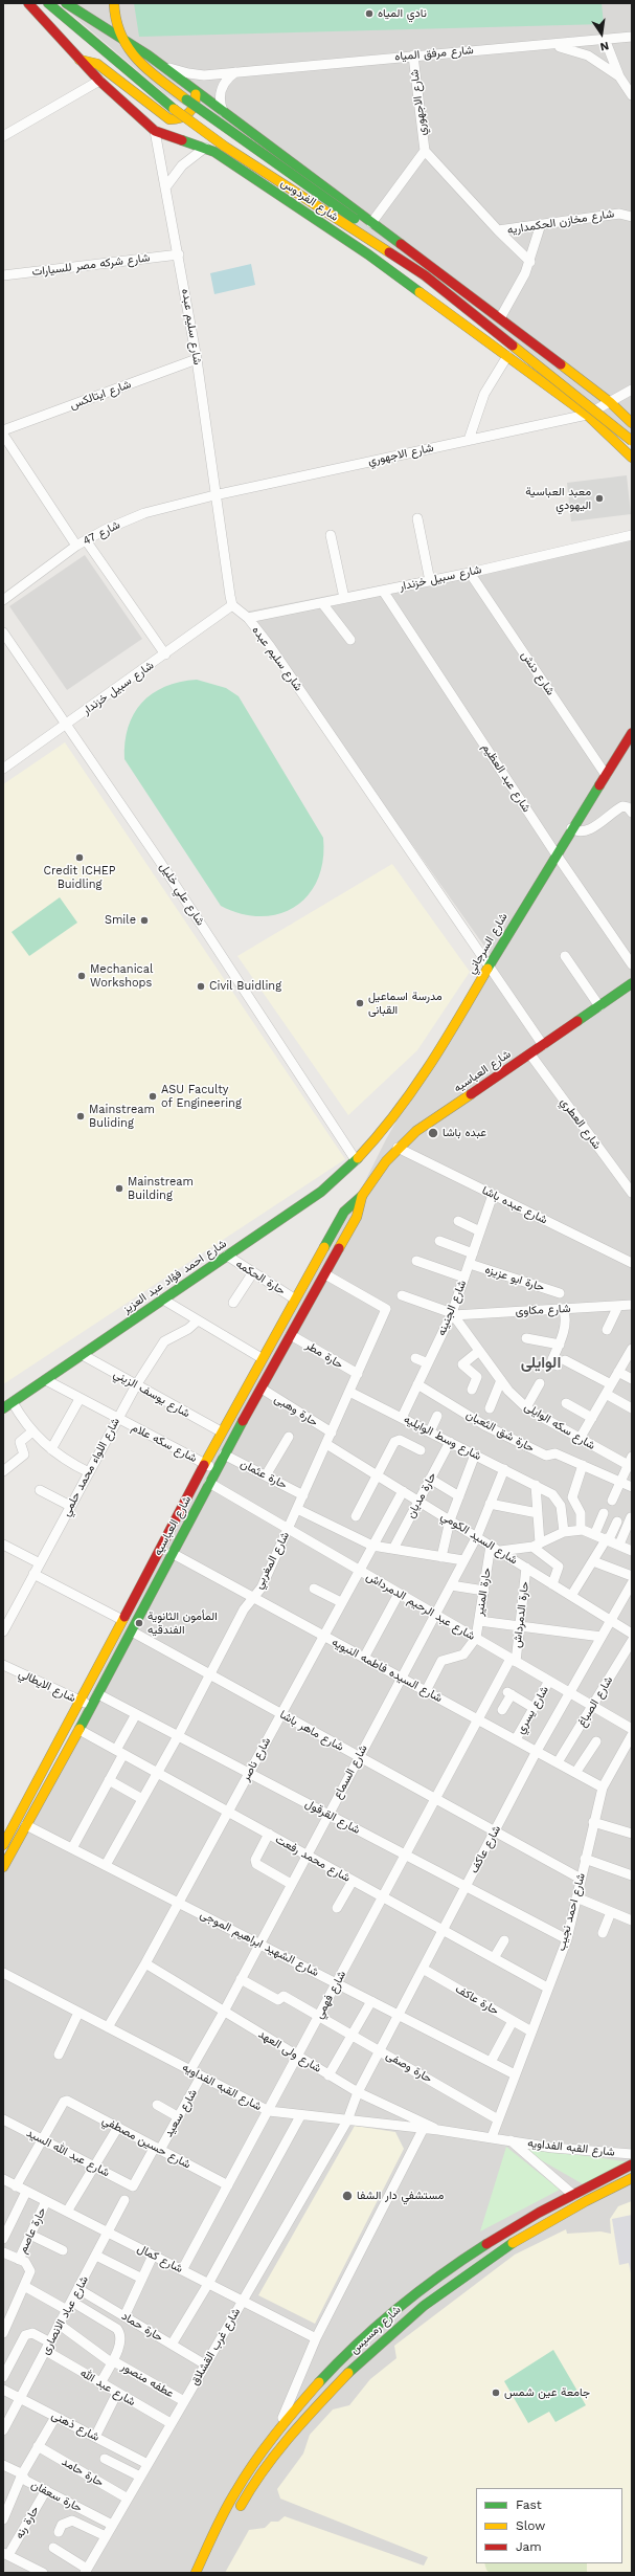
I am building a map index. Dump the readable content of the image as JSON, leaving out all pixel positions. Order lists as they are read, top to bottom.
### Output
{
  "streets": {
    "main road": [
      "شارع الفردوس",
      "شارع السرجاني",
      "شارع العباسيه",
      "شارع احمد فؤاد عبد العزيز",
      "شارع رمسيس"
    ],
    "street": [
      "شارع مرفق المياه",
      "شارع الاجهوري",
      "شارع مخازن الحكمداريه",
      "شارع شركه مصر للسيارات",
      "شارع سليم عبده",
      "شارع ايتالكس",
      "شارع 47",
      "شارع سبيل خزندار",
      "شارع دنش",
      "شارع عبد العظيم",
      "شارع علي خليل",
      "شارع العطري",
      "شارع عبده باشا",
      "حارة الحكمه",
      "حارة ابو عزيزه",
      "شارع الجنينه",
      "شارع مكاوى",
      "حارة مطر",
      "شارع يوسف الزيني",
      "حارة وهبى",
      "شارع سكه الوايلى",
      "حارة شق الثعبان",
      "شارع وسط الوايليه",
      "شارع سكه علام",
      "شارع اللواء محمد حلمي",
      "حارة عثمان",
      "حارة مديان",
      "شارع السيد الكومي",
      "شارع المغربي",
      "حارة المنير",
      "شارع عبد الرحيم الدمرداش",
      "حارة الدمرداش",
      "شارع السيده فاطمه النبويه",
      "شارع الايطالي",
      "شارع الصباغ",
      "شارع يسري",
      "شارع ماهر باشا",
      "شارع ناصر",
      "شارع السماع",
      "شارع القرقول",
      "شارع عاكف",
      "شارع محمد رفعت",
      "شارع احمد نجيب",
      "شارع الشهيد ابراهيم الموجى",
      "شارع فهمي",
      "حارة عاكف",
      "شارع ولى العهد",
      "حارة وصفى",
      "شارع القبه الفداويه",
      "شارع سعيد",
      "شارع حسين مصطفي",
      "شارع عبد الله السيد",
      "حارة عاصم",
      "شارع كمال",
      "شارع عباد الانصارى",
      "حارة حماد",
      "شارع غرب القشلاق",
      "عطفه منصور",
      "شارع عبد الله",
      "شارع ذهنى",
      "حارة حامد",
      "حارة سعفان",
      "حارة رنه"
    ]
  },
  "crossings": [
    ["شارع مرفق المياه", "شارع الاجهوري"],
    ["شارع مرفق المياه", "شارع الفردوس"],
    ["شارع الاجهوري", "شارع الفردوس"],
    ["شارع الاجهوري", "شارع مخازن الحكمداريه"],
    ["شارع الاجهوري", "شارع سليم عبده"],
    ["شارع الاجهوري", "شارع 47"],
    ["شارع الفردوس", "شارع سليم عبده"],
    ["شارع شركه مصر للسيارات", "شارع سليم عبده"],
    ["شارع سليم عبده", "شارع ايتالكس"],
    ["شارع سليم عبده", "شارع 47"],
    ["شارع سليم عبده", "شارع سبيل خزندار"],
    ["شارع سليم عبده", "شارع السرجاني"],
    ["شارع سليم عبده", "شارع العباسيه"],
    ["شارع سبيل خزندار", "شارع دنش"],
    ["شارع سبيل خزندار", "شارع عبد العظيم"],
    ["شارع سبيل خزندار", "شارع علي خليل"],
    ["شارع دنش", "شارع السرجاني"],
    ["شارع عبد العظيم", "شارع السرجاني"],
    ["شارع علي خليل", "شارع السرجاني"],
    ["شارع علي خليل", "شارع احمد فؤاد عبد العزيز"],
    ["شارع السرجاني", "شارع احمد فؤاد عبد العزيز"],
    ["شارع العباسيه", "شارع العطري"],
    ["شارع العباسيه", "شارع عبده باشا"],
    ["شارع العباسيه", "حارة الحكمه"],
    ["شارع العباسيه", "حارة مطر"],
    ["شارع العباسيه", "شارع يوسف الزيني"],
    ["شارع العباسيه", "حارة وهبى"],
    ["شارع العباسيه", "شارع سكه علام"],
    ["شارع العباسيه", "حارة عثمان"],
    ["شارع العباسيه", "شارع المغربي"],
    ["شارع العباسيه", "شارع عبد الرحيم الدمرداش"],
    ["شارع العباسيه", "شارع السيده فاطمه النبويه"],
    ["شارع العباسيه", "شارع الايطالي"],
    ["شارع العباسيه", "شارع ماهر باشا"],
    ["شارع العباسيه", "شارع القرقول"],
    ["شارع العباسيه", "شارع محمد رفعت"],
    ["شارع العباسيه", "شارع الشهيد ابراهيم الموجى"],
    ["شارع عبده باشا", "شارع الجنينه"],
    ["شارع احمد فؤاد عبد العزيز", "حارة الحكمه"],
    ["شارع احمد فؤاد عبد العزيز", "شارع يوسف الزيني"],
    ["شارع احمد فؤاد عبد العزيز", "شارع سكه علام"],
    ["حارة ابو عزيزه", "شارع الجنينه"],
    ["شارع الجنينه", "شارع مكاوى"],
    ["شارع الجنينه", "شارع سكه الوايلى"],
    ["شارع الجنينه", "حارة شق الثعبان"],
    ["شارع الجنينه", "شارع وسط الوايليه"],
    ["شارع مكاوى", "شارع سكه الوايلى"],
    ["حارة مطر", "شارع المغربي"],
    ["شارع يوسف الزيني", "شارع اللواء محمد حلمي"],
    ["حارة وهبى", "شارع المغربي"],
    ["شارع وسط الوايليه", "حارة مديان"],
    ["شارع وسط الوايليه", "شارع المغربي"],
    ["شارع وسط الوايليه", "شارع السماع"],
    ["شارع سكه علام", "شارع اللواء محمد حلمي"],
    ["حارة عثمان", "شارع المغربي"],
    ["حارة مديان", "شارع السيد الكومي"],
    ["شارع السيد الكومي", "شارع المغربي"],
    ["شارع السيد الكومي", "حارة المنير"],
    ["شارع السيد الكومي", "حارة الدمرداش"],
    ["شارع السيد الكومي", "شارع ناصر"],
    ["شارع السيد الكومي", "شارع السماع"],
    ["شارع السيد الكومي", "شارع عاكف"],
    ["شارع المغربي", "شارع عبد الرحيم الدمرداش"],
    ["شارع المغربي", "شارع السيده فاطمه النبويه"],
    ["شارع المغربي", "شارع ماهر باشا"],
    ["شارع المغربي", "شارع القرقول"],
    ["شارع المغربي", "شارع محمد رفعت"],
    ["شارع المغربي", "شارع الشهيد ابراهيم الموجى"],
    ["حارة المنير", "شارع عبد الرحيم الدمرداش"],
    ["شارع عبد الرحيم الدمرداش", "حارة الدمرداش"],
    ["شارع عبد الرحيم الدمرداش", "شارع الصباغ"],
    ["شارع عبد الرحيم الدمرداش", "شارع يسري"],
    ["شارع عبد الرحيم الدمرداش", "شارع ناصر"],
    ["شارع عبد الرحيم الدمرداش", "شارع السماع"],
    ["شارع عبد الرحيم الدمرداش", "شارع عاكف"],
    ["شارع عبد الرحيم الدمرداش", "شارع فهمي"],
    ["حارة الدمرداش", "شارع فهمي"],
    ["شارع السيده فاطمه النبويه", "شارع الصباغ"],
    ["شارع السيده فاطمه النبويه", "شارع يسري"],
    ["شارع السيده فاطمه النبويه", "شارع ناصر"],
    ["شارع السيده فاطمه النبويه", "شارع السماع"],
    ["شارع السيده فاطمه النبويه", "شارع عاكف"],
    ["شارع السيده فاطمه النبويه", "شارع احمد نجيب"],
    ["شارع السيده فاطمه النبويه", "شارع فهمي"],
    ["شارع ماهر باشا", "شارع ناصر"],
    ["شارع ماهر باشا", "شارع السماع"],
    ["شارع ماهر باشا", "شارع عاكف"],
    ["شارع ماهر باشا", "شارع احمد نجيب"],
    ["شارع ماهر باشا", "شارع فهمي"],
    ["شارع ناصر", "شارع القرقول"],
    ["شارع ناصر", "شارع محمد رفعت"],
    ["شارع ناصر", "شارع الشهيد ابراهيم الموجى"],
    ["شارع ناصر", "شارع ولى العهد"],
    ["شارع ناصر", "شارع القبه الفداويه"],
    ["شارع السماع", "شارع القرقول"],
    ["شارع السماع", "شارع محمد رفعت"],
    ["شارع السماع", "شارع الشهيد ابراهيم الموجى"],
    ["شارع السماع", "شارع ولى العهد"],
    ["شارع السماع", "حارة وصفى"],
    ["شارع السماع", "شارع القبه الفداويه"],
    ["شارع القرقول", "شارع عاكف"],
    ["شارع القرقول", "شارع احمد نجيب"],
    ["شارع القرقول", "شارع فهمي"],
    ["شارع عاكف", "شارع محمد رفعت"],
    ["شارع عاكف", "شارع الشهيد ابراهيم الموجى"],
    ["شارع عاكف", "حارة عاكف"],
    ["شارع عاكف", "شارع ولى العهد"],
    ["شارع عاكف", "حارة وصفى"],
    ["شارع عاكف", "شارع القبه الفداويه"],
    ["شارع عاكف", "شارع غرب القشلاق"],
    ["شارع محمد رفعت", "شارع احمد نجيب"],
    ["شارع محمد رفعت", "شارع فهمي"],
    ["شارع احمد نجيب", "شارع الشهيد ابراهيم الموجى"],
    ["شارع احمد نجيب", "حارة عاكف"],
    ["شارع احمد نجيب", "حارة وصفى"],
    ["شارع احمد نجيب", "شارع القبه الفداويه"],
    ["شارع الشهيد ابراهيم الموجى", "شارع فهمي"],
    ["شارع فهمي", "شارع ولى العهد"],
    ["شارع فهمي", "حارة وصفى"],
    ["شارع فهمي", "شارع القبه الفداويه"],
    ["شارع فهمي", "شارع حسين مصطفي"],
    ["شارع فهمي", "شارع كمال"],
    ["شارع ولى العهد", "شارع القبه الفداويه"],
    ["شارع القبه الفداويه", "شارع سعيد"],
    ["شارع القبه الفداويه", "شارع رمسيس"],
    ["شارع القبه الفداويه", "شارع غرب القشلاق"],
    ["شارع سعيد", "شارع حسين مصطفي"],
    ["شارع سعيد", "شارع عبد الله السيد"],
    ["شارع حسين مصطفي", "شارع عبد الله السيد"],
    ["حارة عاصم", "شارع كمال"],
    ["شارع كمال", "شارع عباد الانصارى"],
    ["شارع كمال", "شارع رمسيس"],
    ["شارع كمال", "شارع غرب القشلاق"],
    ["شارع عباد الانصارى", "حارة حماد"],
    ["شارع عباد الانصارى", "عطفه منصور"],
    ["شارع عباد الانصارى", "شارع عبد الله"],
    ["شارع عباد الانصارى", "شارع ذهنى"],
    ["حارة حماد", "شارع غرب القشلاق"],
    ["شارع غرب القشلاق", "عطفه منصور"],
    ["شارع غرب القشلاق", "شارع عبد الله"],
    ["شارع غرب القشلاق", "شارع ذهنى"],
    ["شارع غرب القشلاق", "حارة حامد"],
    ["شارع غرب القشلاق", "حارة سعفان"],
    ["حارة سعفان", "حارة رنه"]
  ],
  "districts": ["الوايلى"],
  "places": [
    "نادي المياه",
    "معبد العباسية اليهودي",
    "Credit ICHEP Buidling",
    "Smile",
    "Mechanical Workshops",
    "Civil Buidling",
    "مدرسة اسماعيل القبانى",
    "ASU Faculty of Engineering",
    "Mainstream Buliding",
    "عبده باشا",
    "Mainstream Building",
    "المأمون الثانوية الفندقيه",
    "مستشفي دار الشفا",
    "جامعة عين شمس"
  ],
  "legend": ["Fast", "Slow", "Jam"],
  "north": "bottom"
}
